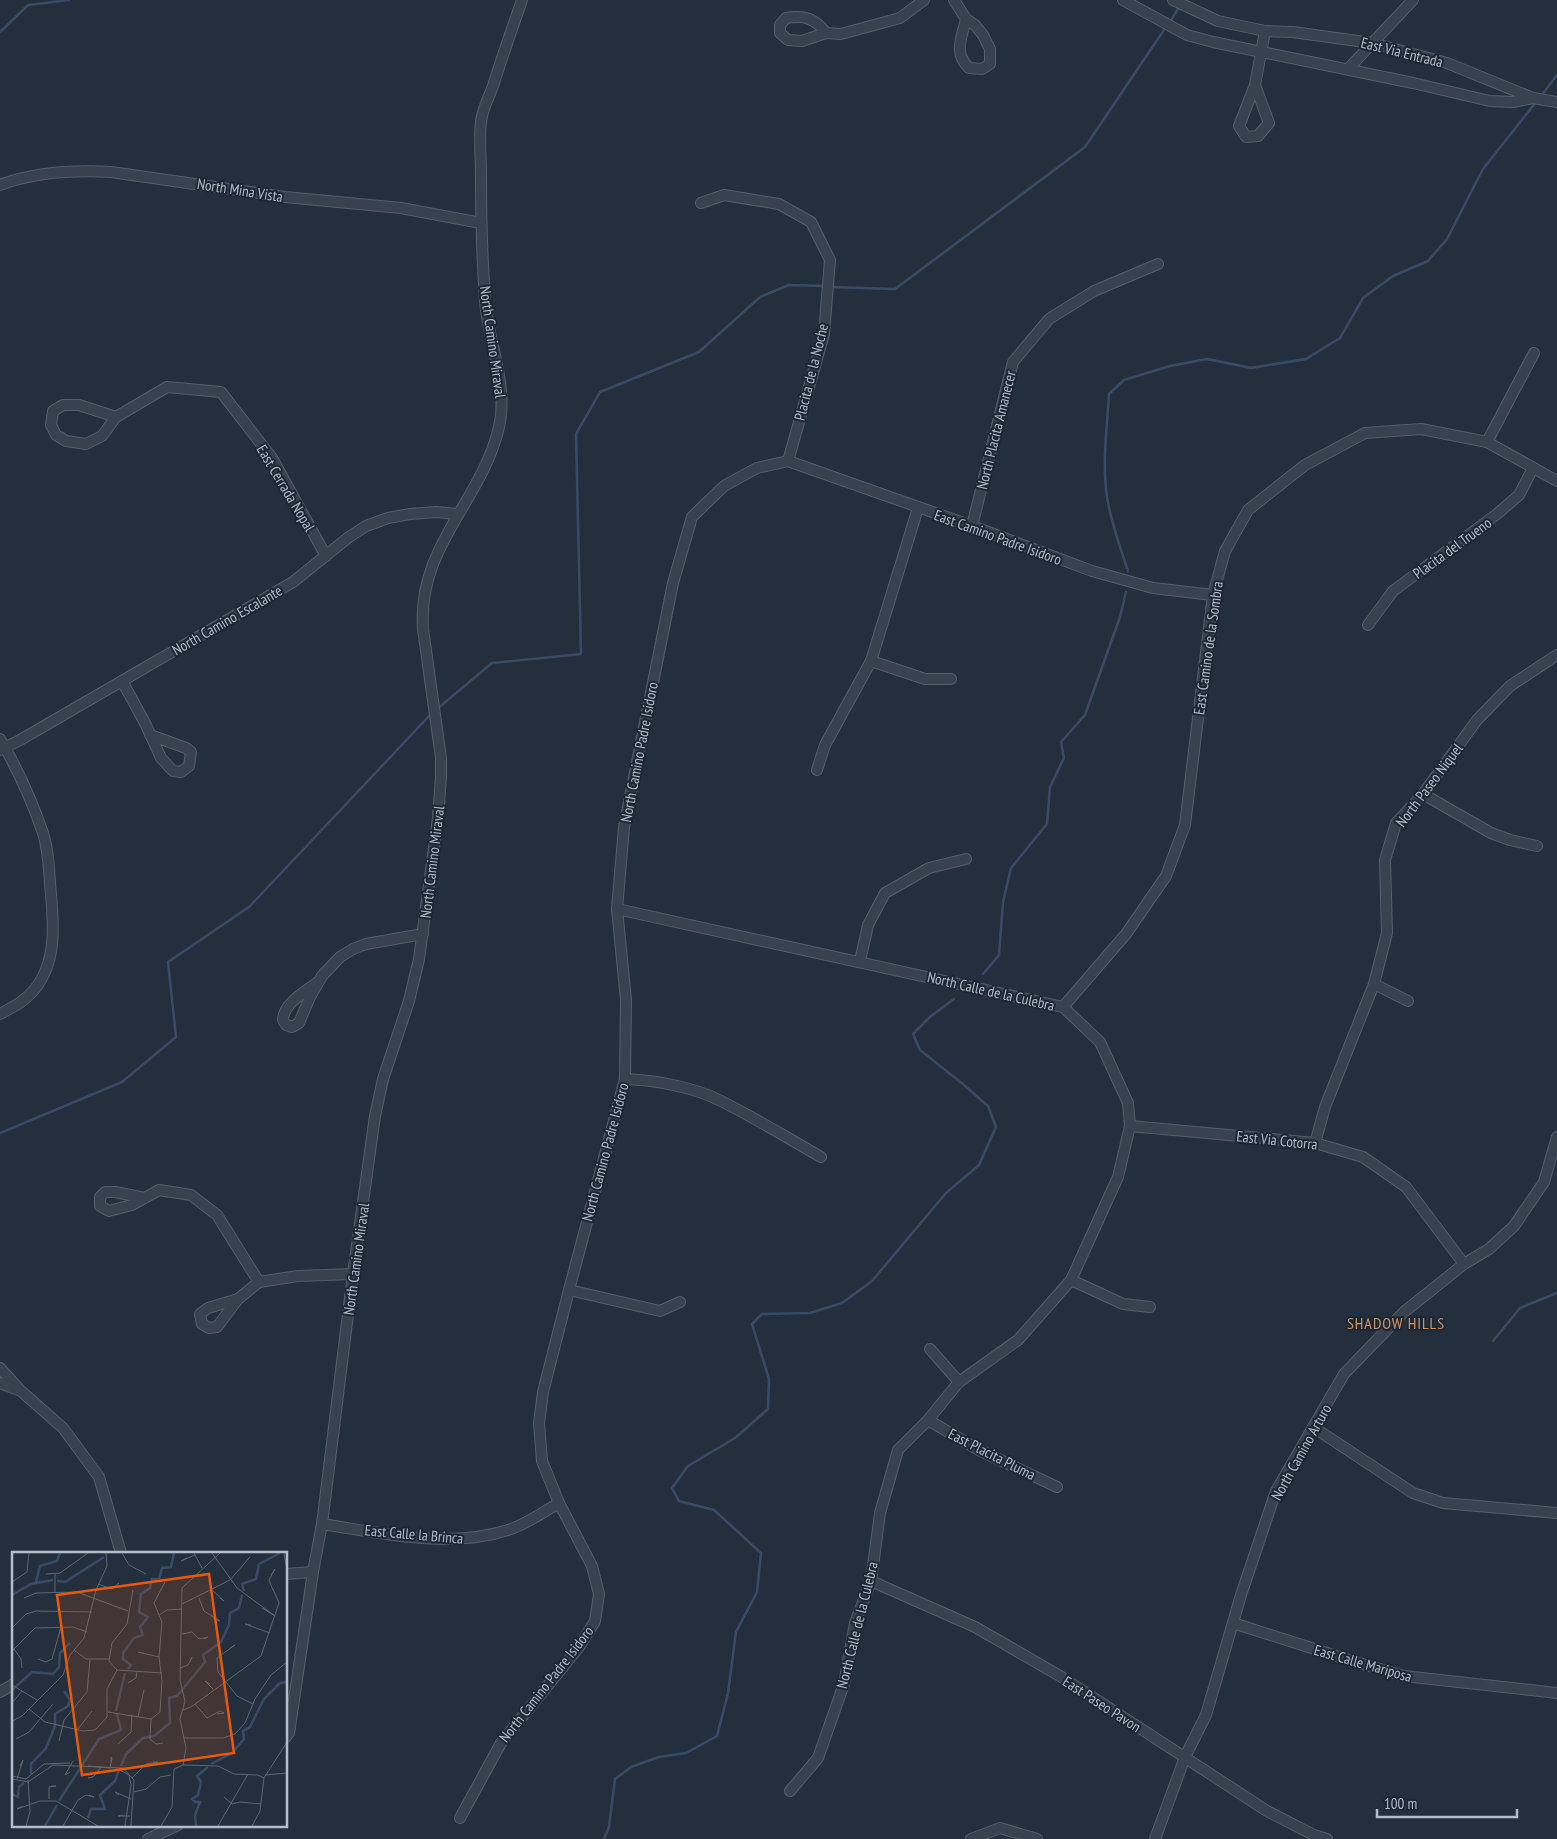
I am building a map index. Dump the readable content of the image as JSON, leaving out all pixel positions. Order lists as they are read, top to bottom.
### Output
{
  "streets": {
    "street": [
      "East Via Entrada",
      "North Mina Vista",
      "North Camino Miraval",
      "Placita de la Noche",
      "North Placita Amanecer",
      "East Cerrada Nopal",
      "East Camino Padre Isidoro",
      "Placita del Trueno",
      "North Camino Escalante",
      "East Camino de la Sombra",
      "North Camino Padre Isidoro",
      "North Paseo Niquel",
      "North Calle de la Culebra",
      "East Via Cotorra",
      "North Camino Arturo",
      "East Placita Pluma",
      "East Calle la Brinca",
      "East Calle Mariposa",
      "East Paseo Pavon"
    ]
  },
  "crossings": [
    ["North Mina Vista", "North Camino Miraval"],
    ["North Camino Miraval", "North Camino Escalante"],
    ["North Camino Miraval", "East Calle la Brinca"],
    ["Placita de la Noche", "East Camino Padre Isidoro"],
    ["Placita de la Noche", "North Camino Padre Isidoro"],
    ["North Placita Amanecer", "East Camino Padre Isidoro"],
    ["East Cerrada Nopal", "North Camino Escalante"],
    ["East Camino Padre Isidoro", "East Camino de la Sombra"],
    ["East Camino Padre Isidoro", "North Camino Padre Isidoro"],
    ["Placita del Trueno", "East Camino de la Sombra"],
    ["East Camino de la Sombra", "North Calle de la Culebra"],
    ["North Camino Padre Isidoro", "North Calle de la Culebra"],
    ["North Camino Padre Isidoro", "East Calle la Brinca"],
    ["North Paseo Niquel", "East Via Cotorra"],
    ["North Calle de la Culebra", "East Via Cotorra"],
    ["North Calle de la Culebra", "East Placita Pluma"],
    ["North Calle de la Culebra", "East Paseo Pavon"],
    ["East Via Cotorra", "North Camino Arturo"],
    ["North Camino Arturo", "East Calle Mariposa"],
    ["North Camino Arturo", "East Paseo Pavon"]
  ],
  "districts": ["SHADOW HILLS"],
  "scale_bar": "100 m"
}
